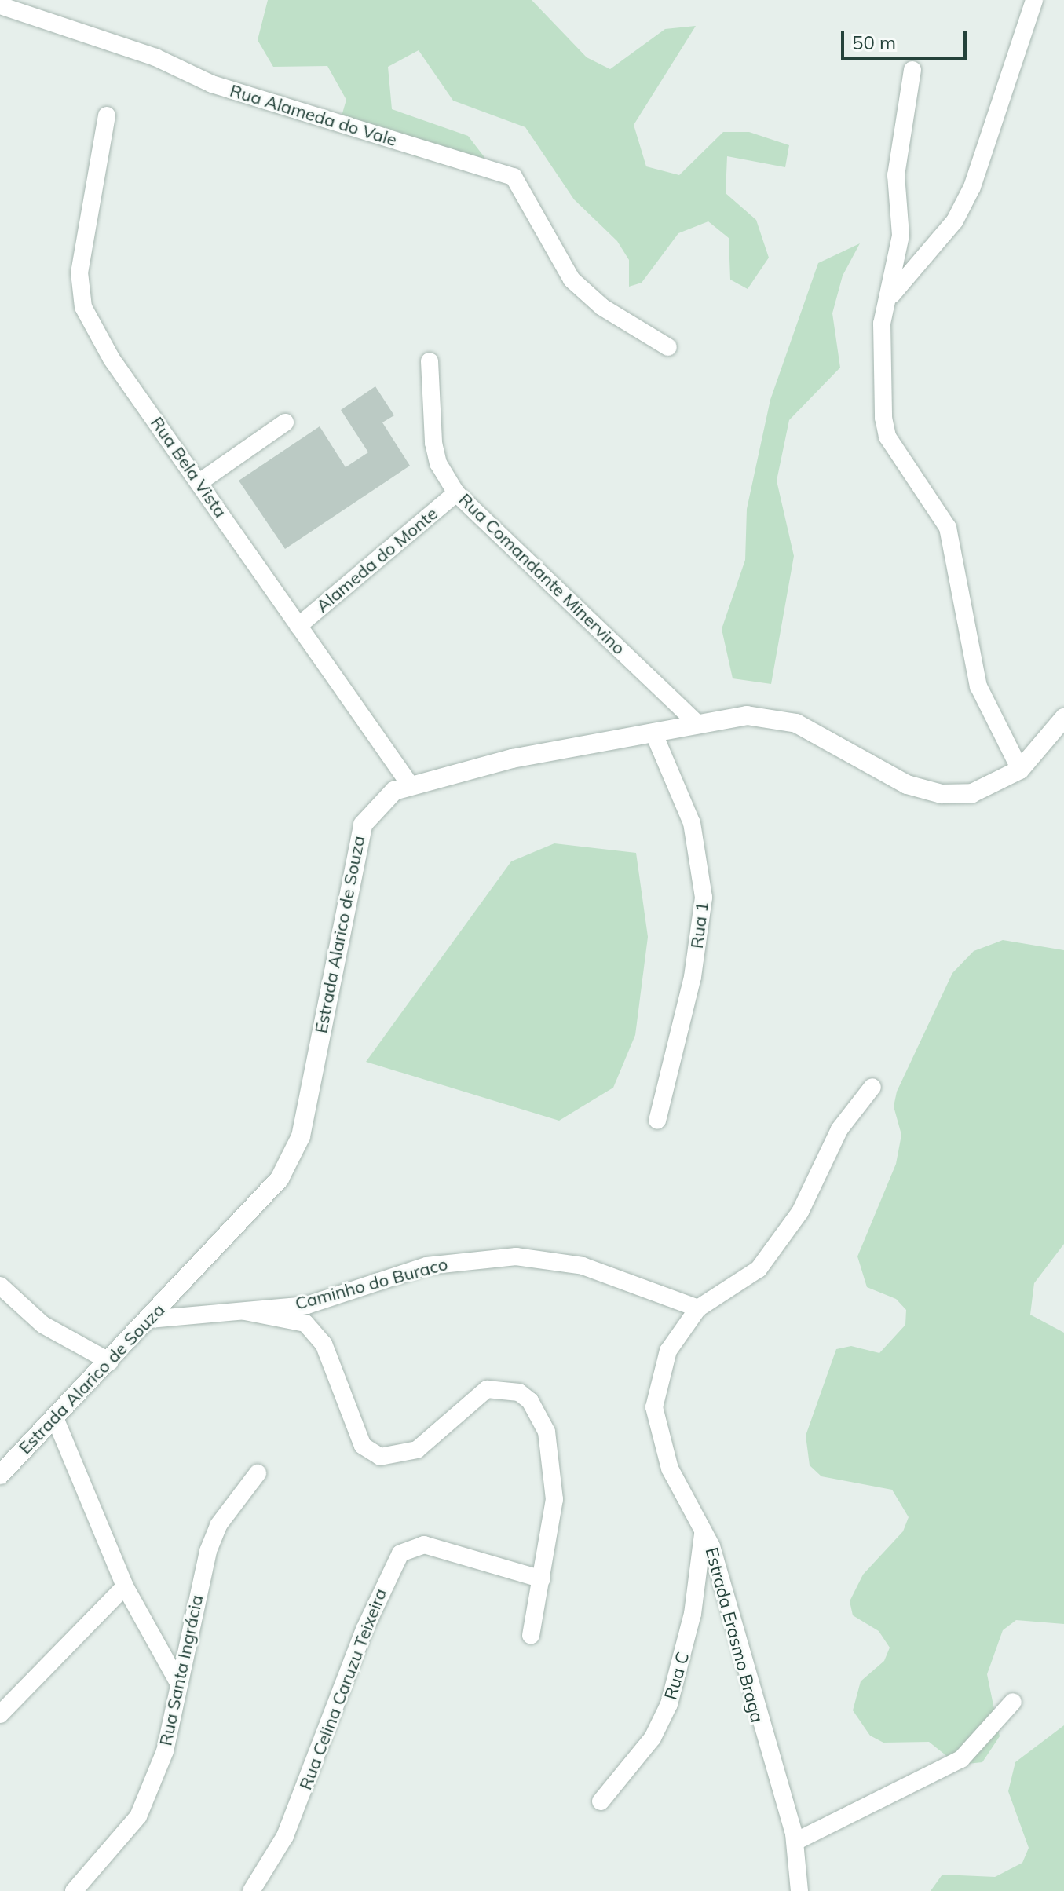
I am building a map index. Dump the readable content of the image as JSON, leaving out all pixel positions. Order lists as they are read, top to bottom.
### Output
{
  "streets": {
    "main road": ["Estrada Alarico de Souza"],
    "street": [
      "Rua Alameda do Vale",
      "Rua Bela Vista",
      "Alameda do Monte",
      "Rua Comandante Minervino",
      "Rua 1",
      "Caminho do Buraco",
      "Estrada Erasmo Braga",
      "Rua Santa Ingrácia",
      "Rua C",
      "Rua Celina Caruzu Teixeira"
    ]
  },
  "crossings": [
    ["Rua Bela Vista", "Alameda do Monte"],
    ["Rua Bela Vista", "Estrada Alarico de Souza"],
    ["Alameda do Monte", "Rua Comandante Minervino"],
    ["Rua Comandante Minervino", "Estrada Alarico de Souza"],
    ["Rua 1", "Estrada Alarico de Souza"],
    ["Estrada Alarico de Souza", "Caminho do Buraco"],
    ["Caminho do Buraco", "Estrada Erasmo Braga"],
    ["Estrada Erasmo Braga", "Rua C"]
  ],
  "scale_bar": "50 m"
}
